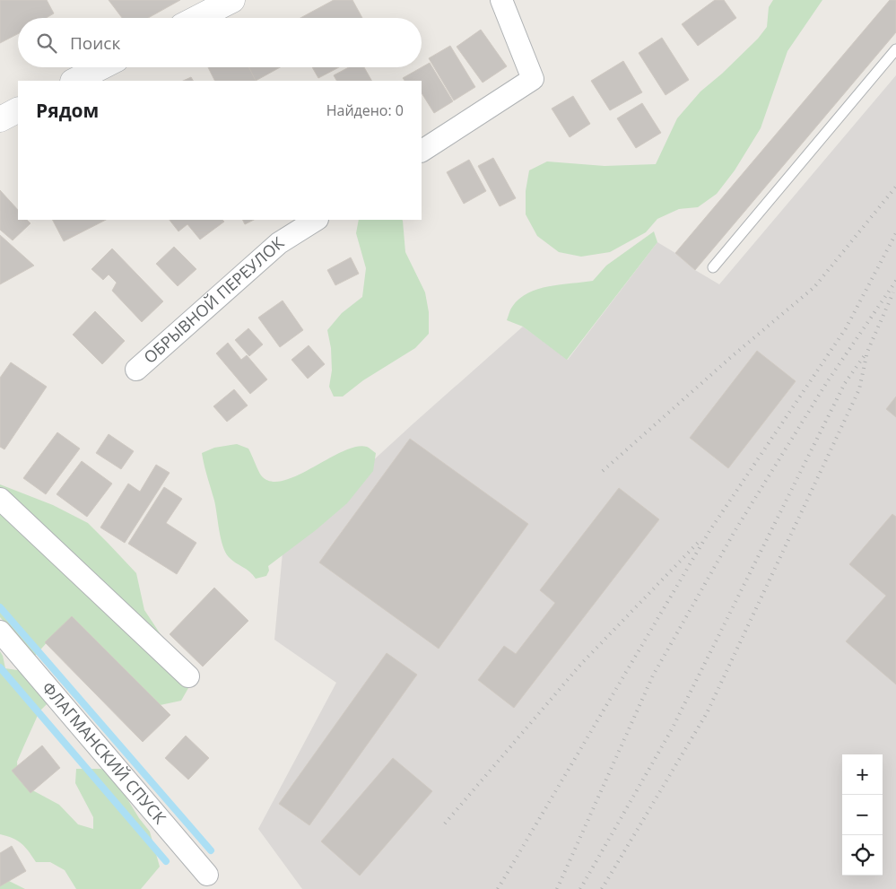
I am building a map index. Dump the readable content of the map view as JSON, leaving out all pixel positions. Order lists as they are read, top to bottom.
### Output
{
  "streets": {
    "street": ["ОБРЫВНОЙ ПЕРЕУЛОК", "ФЛАГМАНСКИЙ СПУСК"]
  },
  "page": {
    "search": "Поиск",
    "heading": ["Рядом", "Найдено: 0"],
    "map_buttons": ["+", "−"]
  }
}
